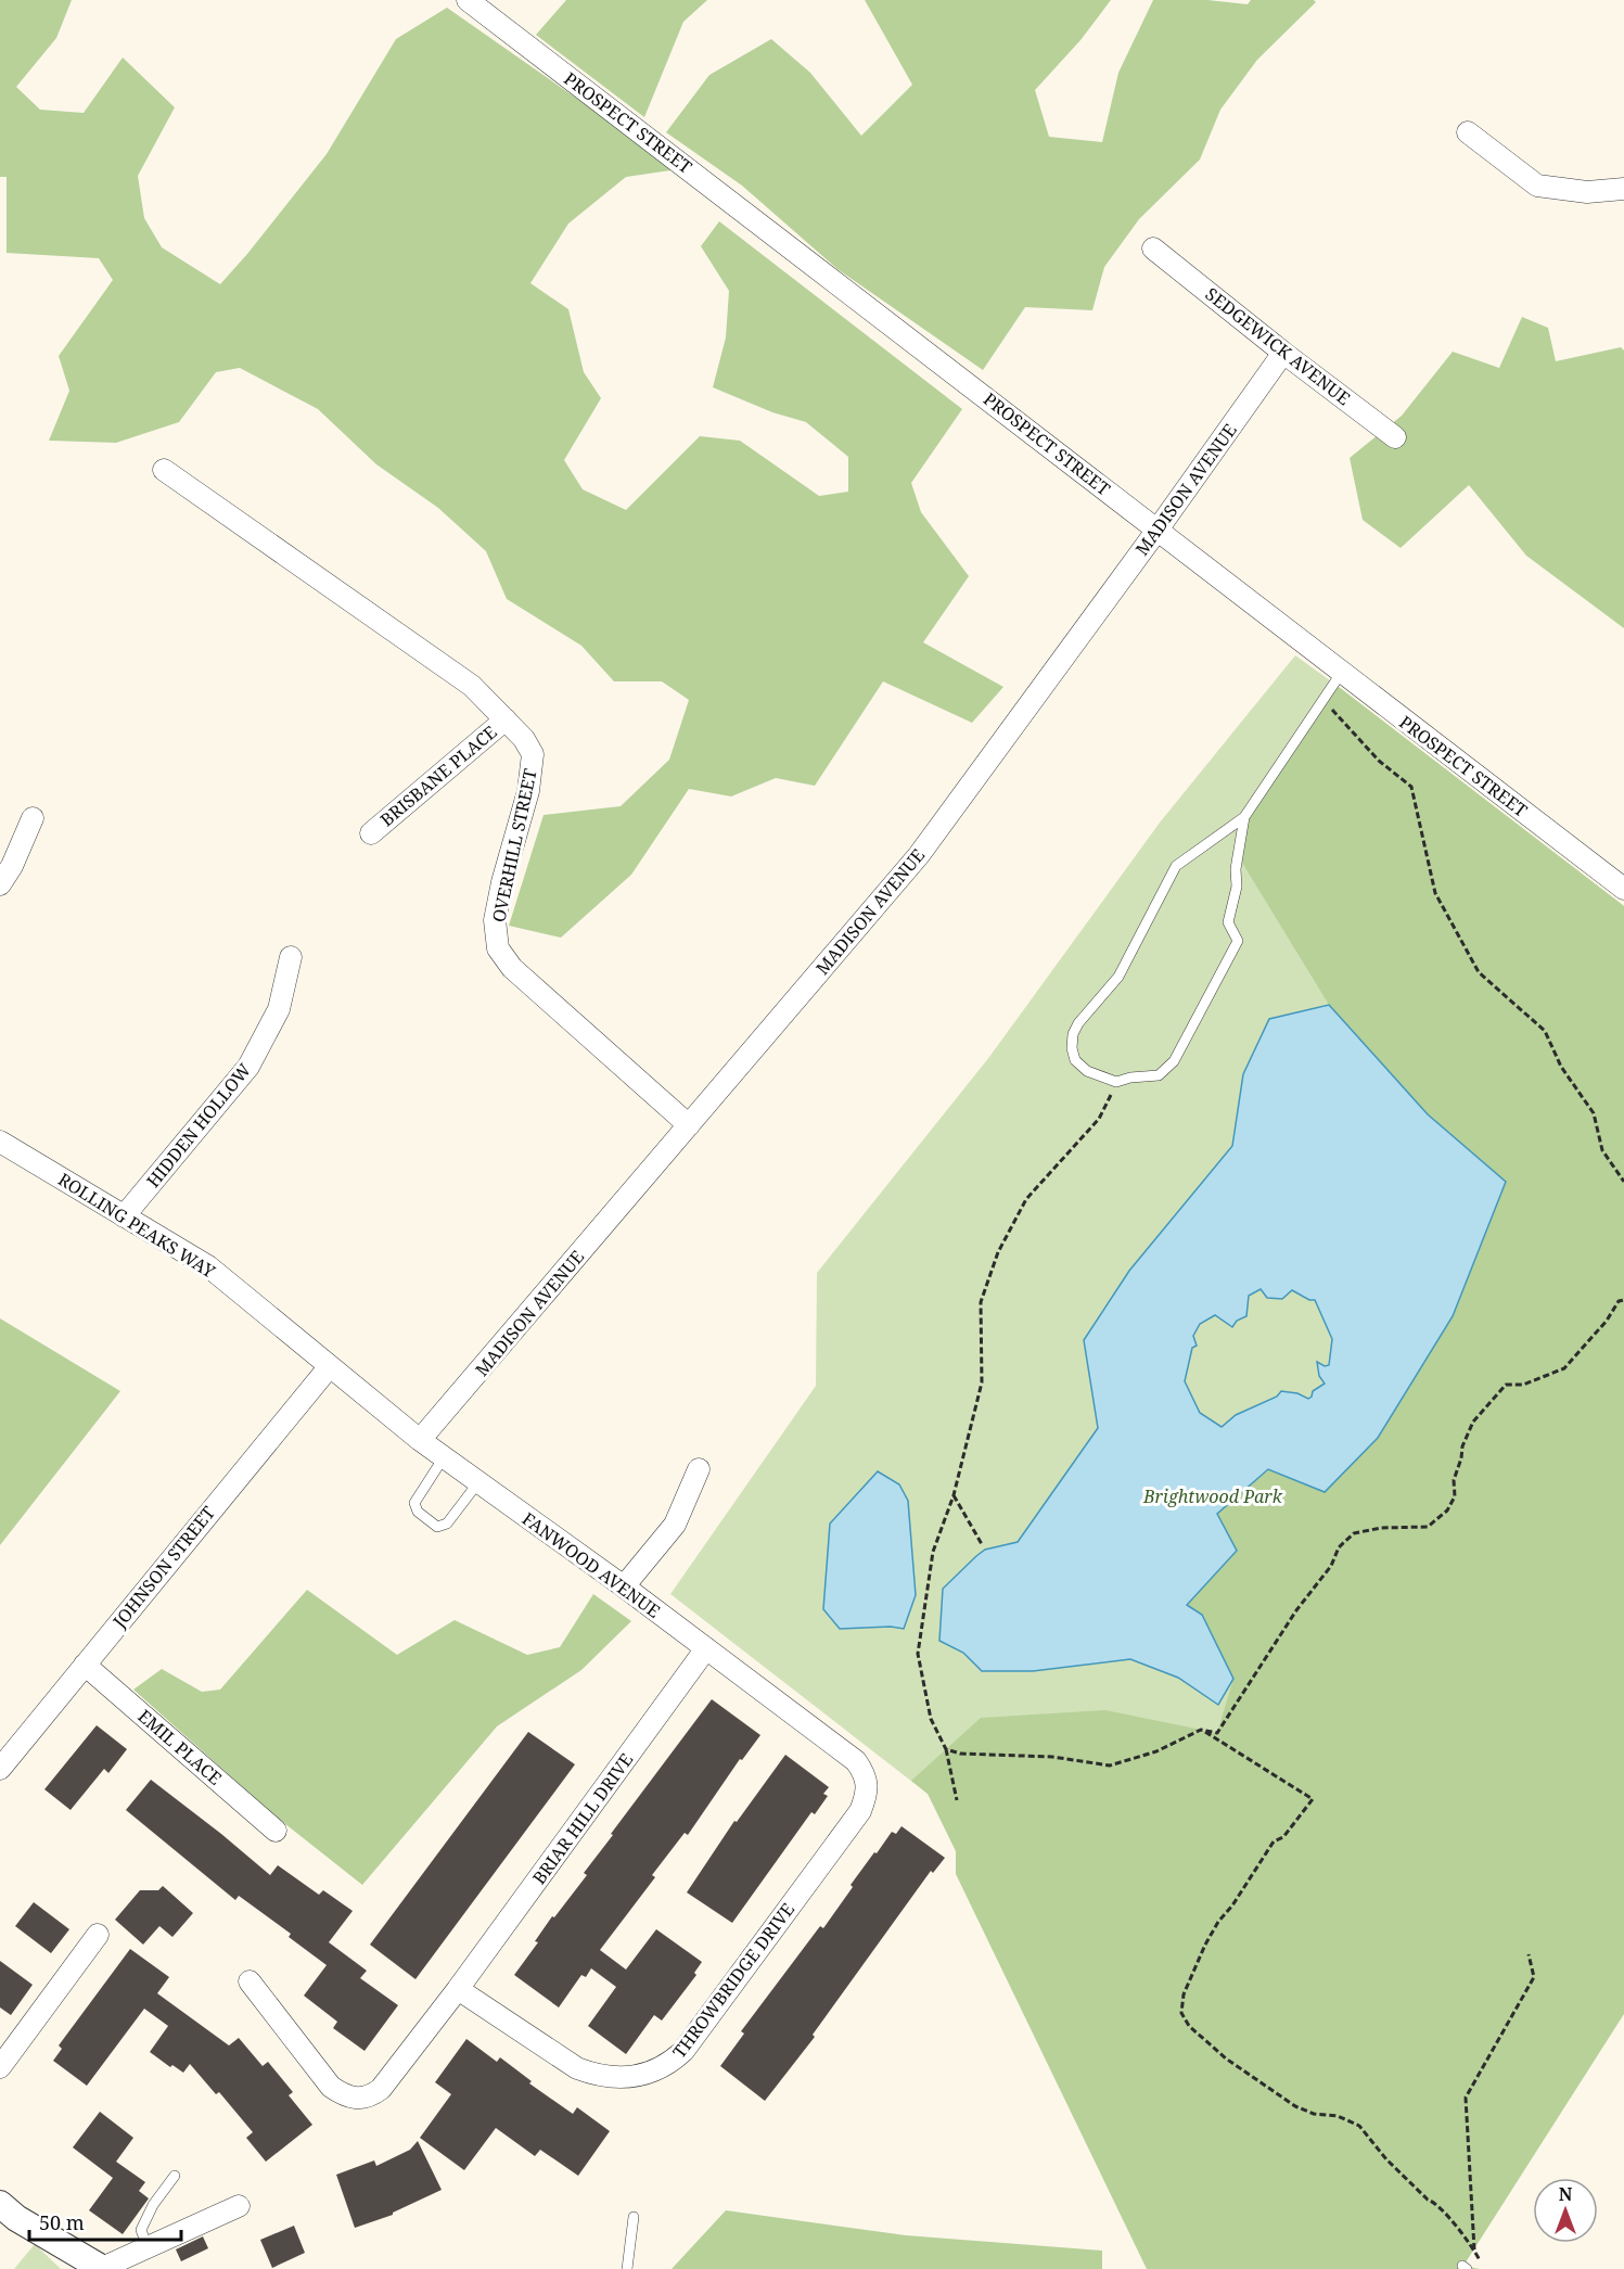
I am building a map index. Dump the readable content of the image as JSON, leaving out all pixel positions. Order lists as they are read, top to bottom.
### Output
{
  "streets": {
    "street": [
      "PROSPECT STREET",
      "SEDGEWICK AVENUE",
      "MADISON AVENUE",
      "BRISBANE PLACE",
      "OVERHILL STREET",
      "HIDDEN HOLLOW",
      "ROLLING PEAKS WAY",
      "FANWOOD AVENUE",
      "JOHNSON STREET",
      "EMIL PLACE",
      "BRIAR HILL DRIVE",
      "THROWBRIDGE DRIVE"
    ]
  },
  "crossings": [
    ["PROSPECT STREET", "MADISON AVENUE"],
    ["SEDGEWICK AVENUE", "MADISON AVENUE"],
    ["MADISON AVENUE", "OVERHILL STREET"],
    ["MADISON AVENUE", "FANWOOD AVENUE"],
    ["BRISBANE PLACE", "OVERHILL STREET"],
    ["HIDDEN HOLLOW", "ROLLING PEAKS WAY"],
    ["ROLLING PEAKS WAY", "FANWOOD AVENUE"],
    ["ROLLING PEAKS WAY", "JOHNSON STREET"],
    ["FANWOOD AVENUE", "JOHNSON STREET"],
    ["FANWOOD AVENUE", "BRIAR HILL DRIVE"],
    ["FANWOOD AVENUE", "THROWBRIDGE DRIVE"],
    ["JOHNSON STREET", "EMIL PLACE"],
    ["BRIAR HILL DRIVE", "THROWBRIDGE DRIVE"]
  ],
  "parks": ["Brightwood Park"],
  "scale_bar": "50 m",
  "north": "top"
}
